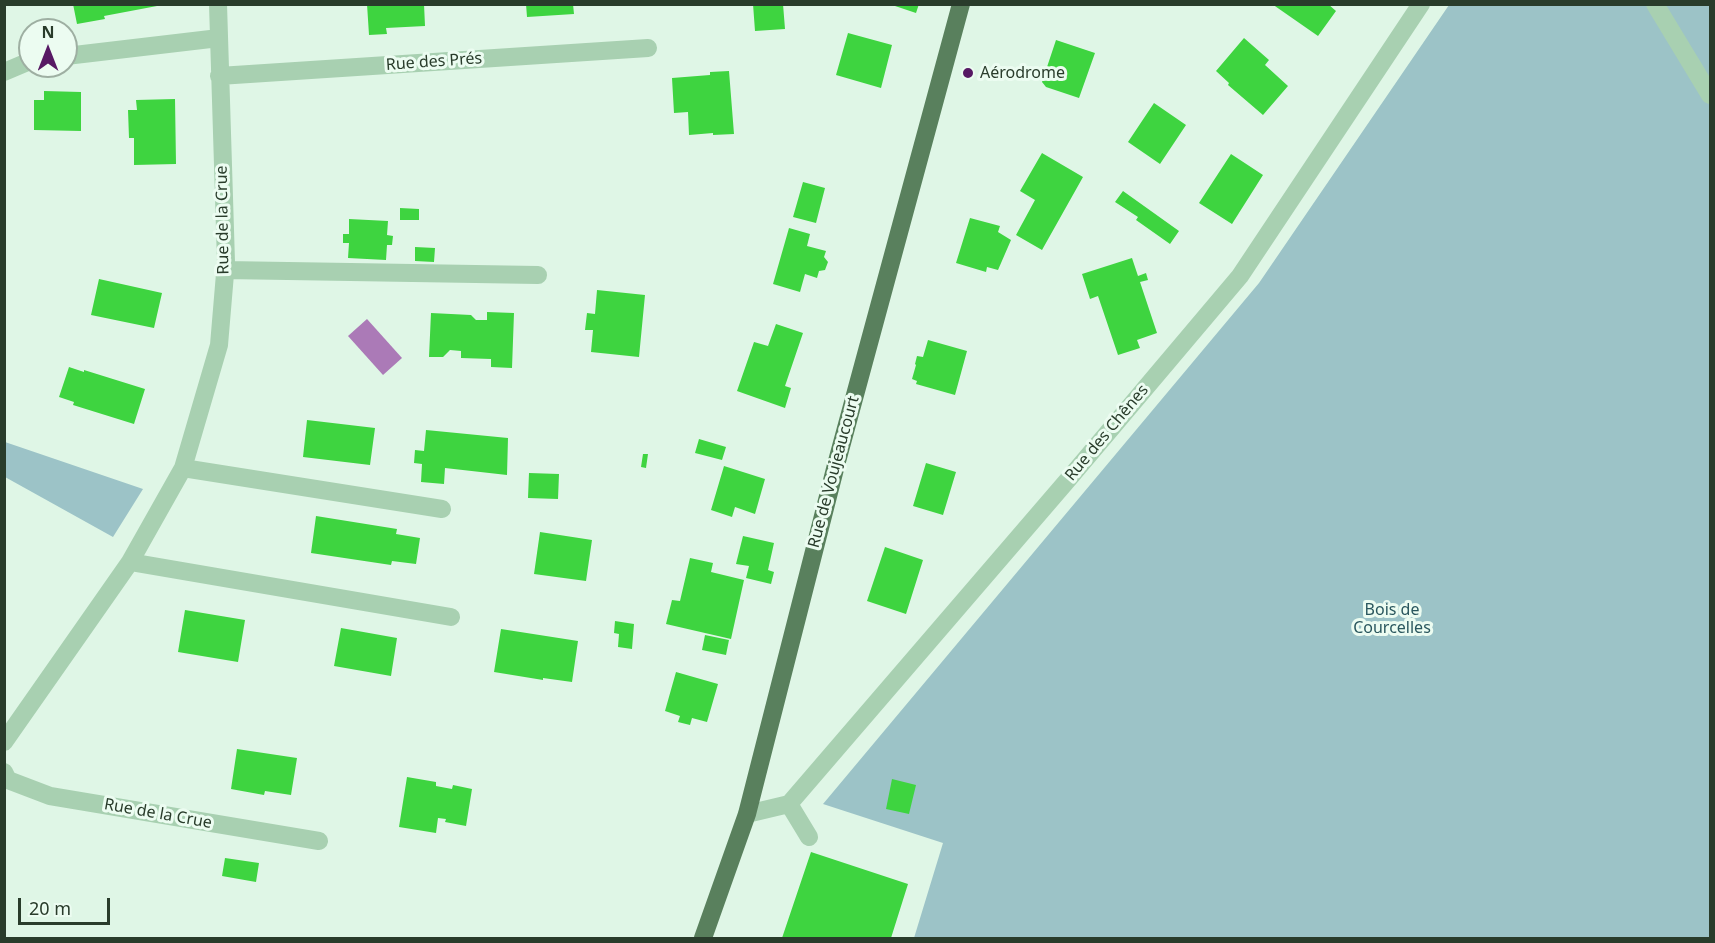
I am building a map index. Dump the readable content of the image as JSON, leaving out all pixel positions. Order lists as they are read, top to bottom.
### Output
{
  "streets": {
    "main road": ["Rue de Voujeaucourt"],
    "street": ["Rue des Prés", "Rue de la Crue", "Rue des Chênes"]
  },
  "crossings": [
    ["Rue des Prés", "Rue de la Crue"]
  ],
  "parks": ["Bois de Courcelles"],
  "places": ["Aérodrome"],
  "scale_bar": "20 m",
  "north": "top"
}
